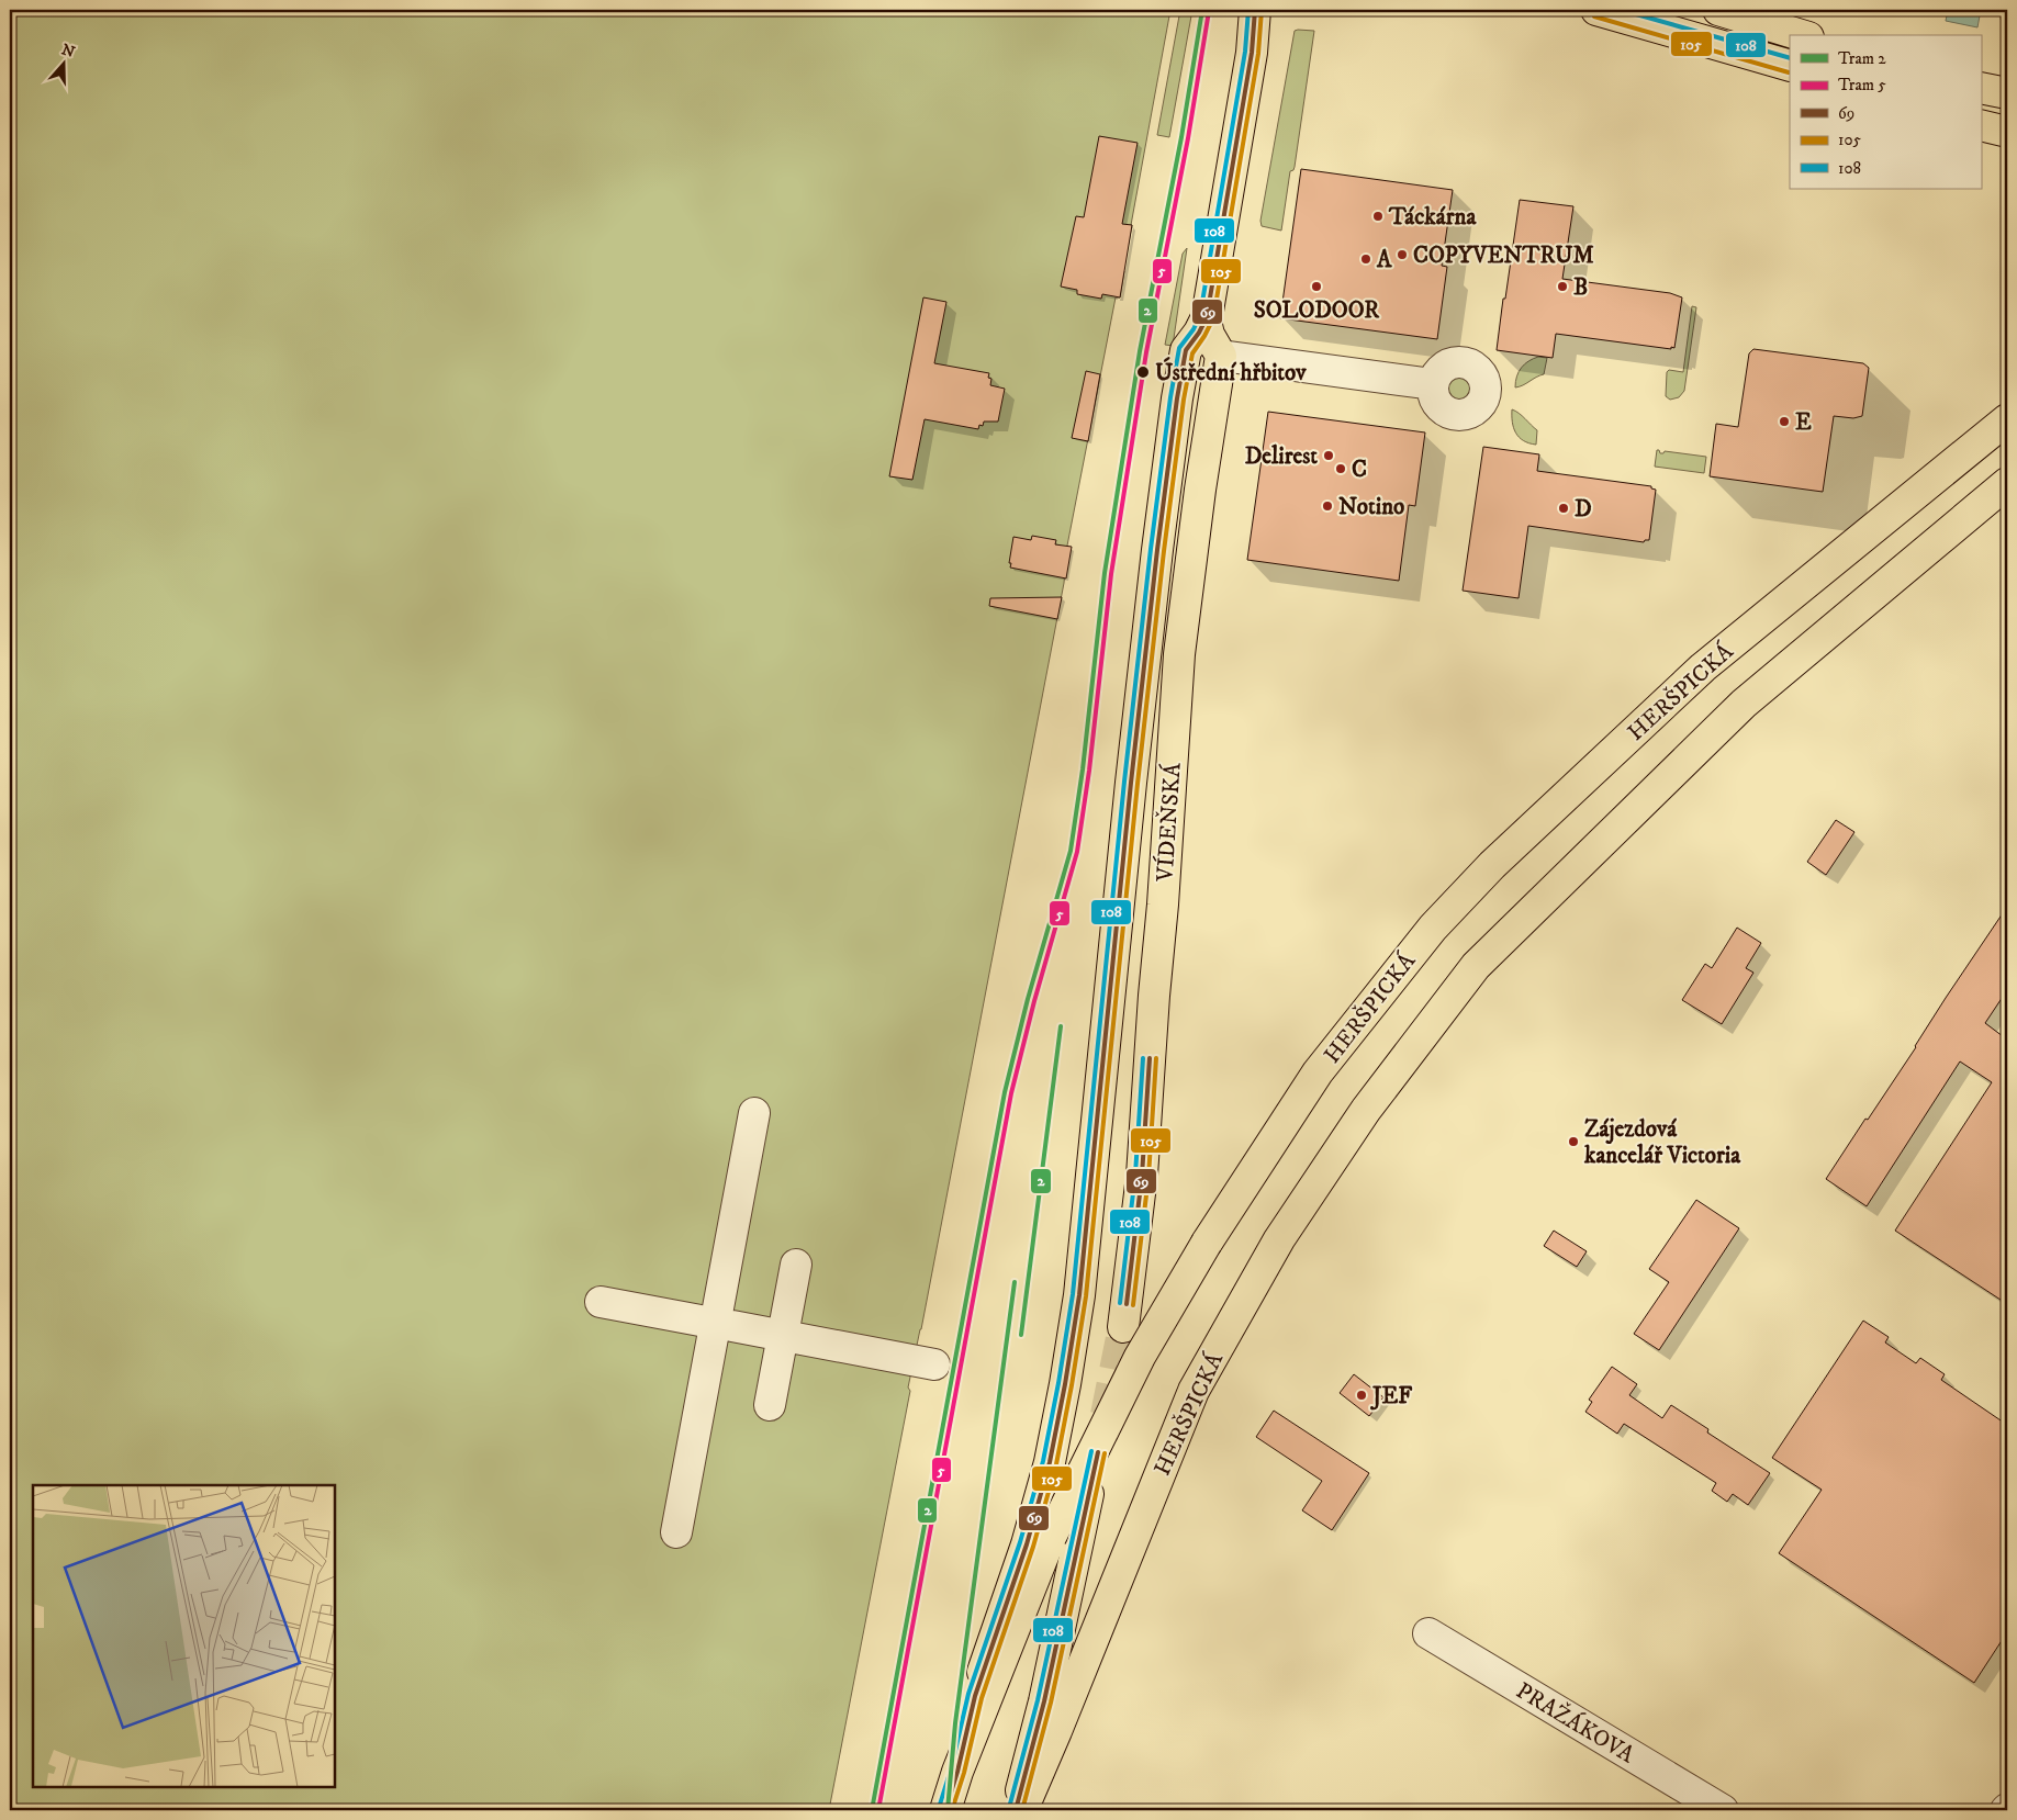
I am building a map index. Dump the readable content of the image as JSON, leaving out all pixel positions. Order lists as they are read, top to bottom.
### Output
{
  "streets": {
    "main road": ["HERŠPICKÁ", "VÍDEŇSKÁ"],
    "street": ["PRAŽÁKOVA"]
  },
  "crossings": [
    ["HERŠPICKÁ", "VÍDEŇSKÁ"]
  ],
  "places": [
    "Táckárna",
    "COPYVENTRUM",
    "A",
    "SOLODOOR",
    "B",
    "Ústřední hřbitov",
    "E",
    "Delirest",
    "C",
    "Notino",
    "D",
    "Zájezdová kancelář Victoria",
    "JEF"
  ],
  "lines": [
    "tram line 2",
    "transit line 69",
    "transit line 105",
    "transit line 108",
    "tram line 5"
  ],
  "legend": [
    "Tram 2",
    "Tram 5",
    "69",
    "105",
    "108"
  ],
  "north": "top"
}
